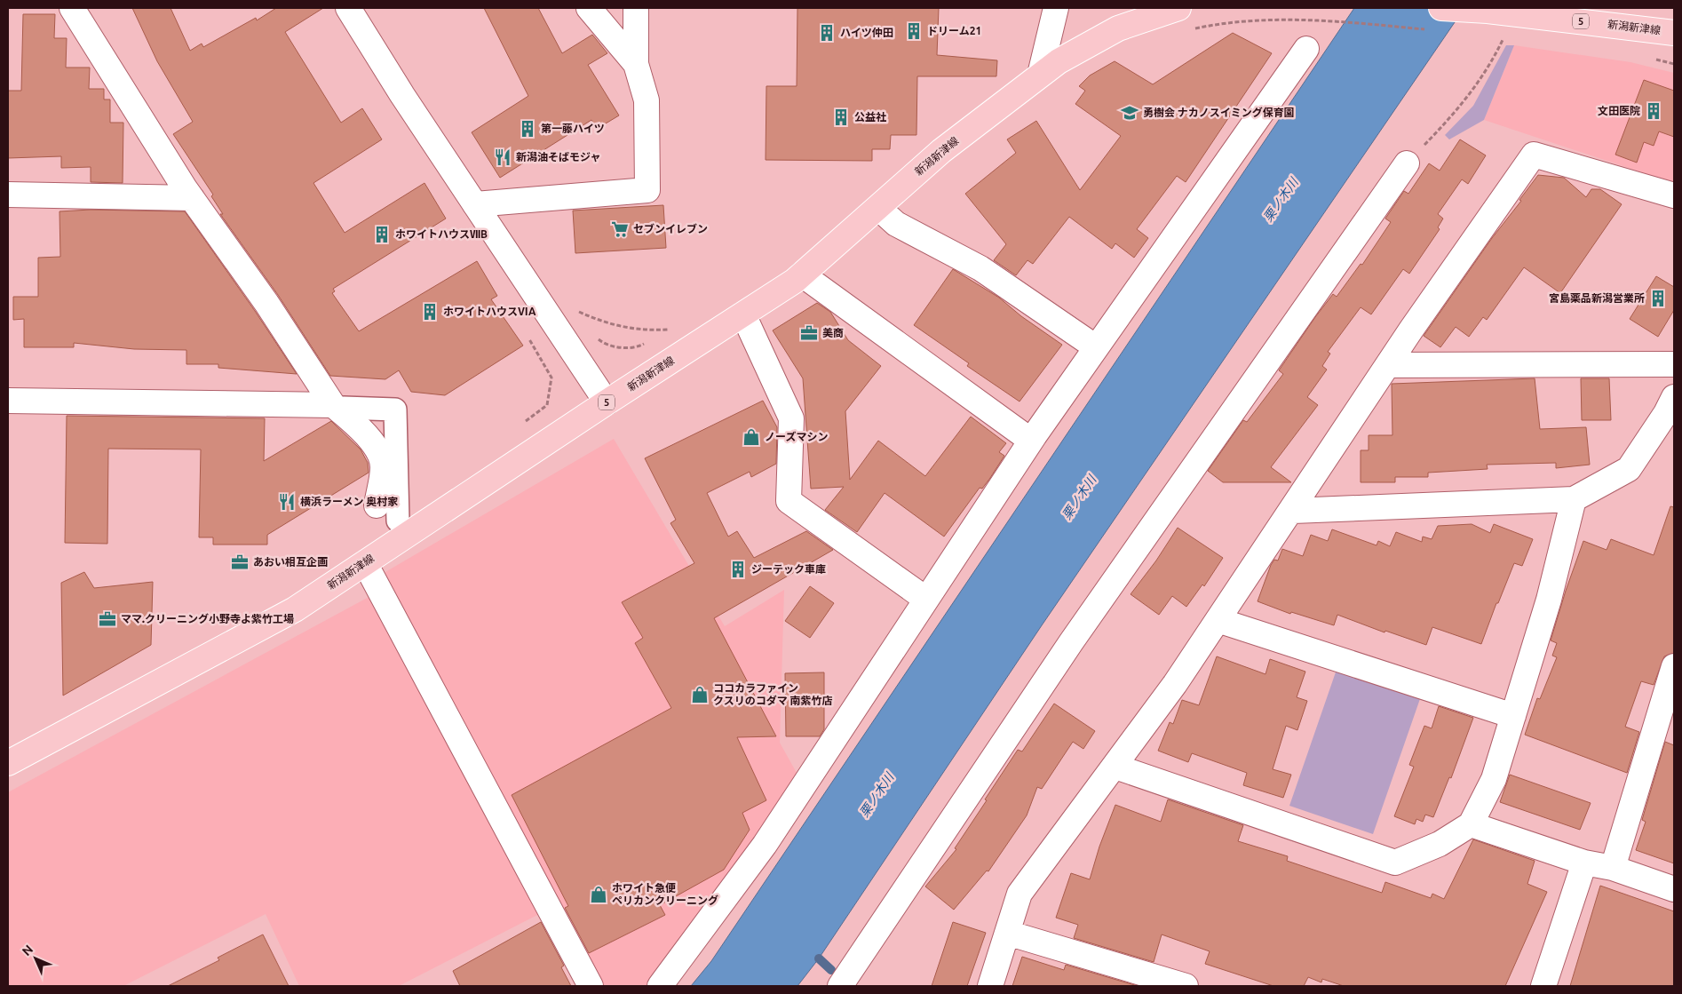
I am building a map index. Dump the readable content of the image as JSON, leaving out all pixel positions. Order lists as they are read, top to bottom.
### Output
{
  "streets": {
    "main road": ["5", "新潟新津線"]
  },
  "water": ["栗ノ木川"],
  "places": {
    "building": [
      "ドリーム21",
      "ハイツ仲田",
      "文田医院",
      "公益社",
      "第一藤ハイツ",
      "ホワイトハウスⅦB",
      "宮島薬品新潟営業所",
      "ホワイトハウスⅥA",
      "ジーテック車庫"
    ],
    "school or university": ["勇樹会 ナカノスイミング保育園"],
    "restaurant": ["新潟油そばモジャ", "横浜ラーメン 奥村家"],
    "supermarket": ["セブンイレブン"],
    "office": ["美商", "あおい相互企画", "ママ.クリーニング小野寺よ紫竹工場"],
    "shop": ["ノーズマシン", "ココカラファイン クスリのコダマ 南紫竹店", "ホワイト急便 ペリカンクリーニング"]
  },
  "north": "top left"
}
